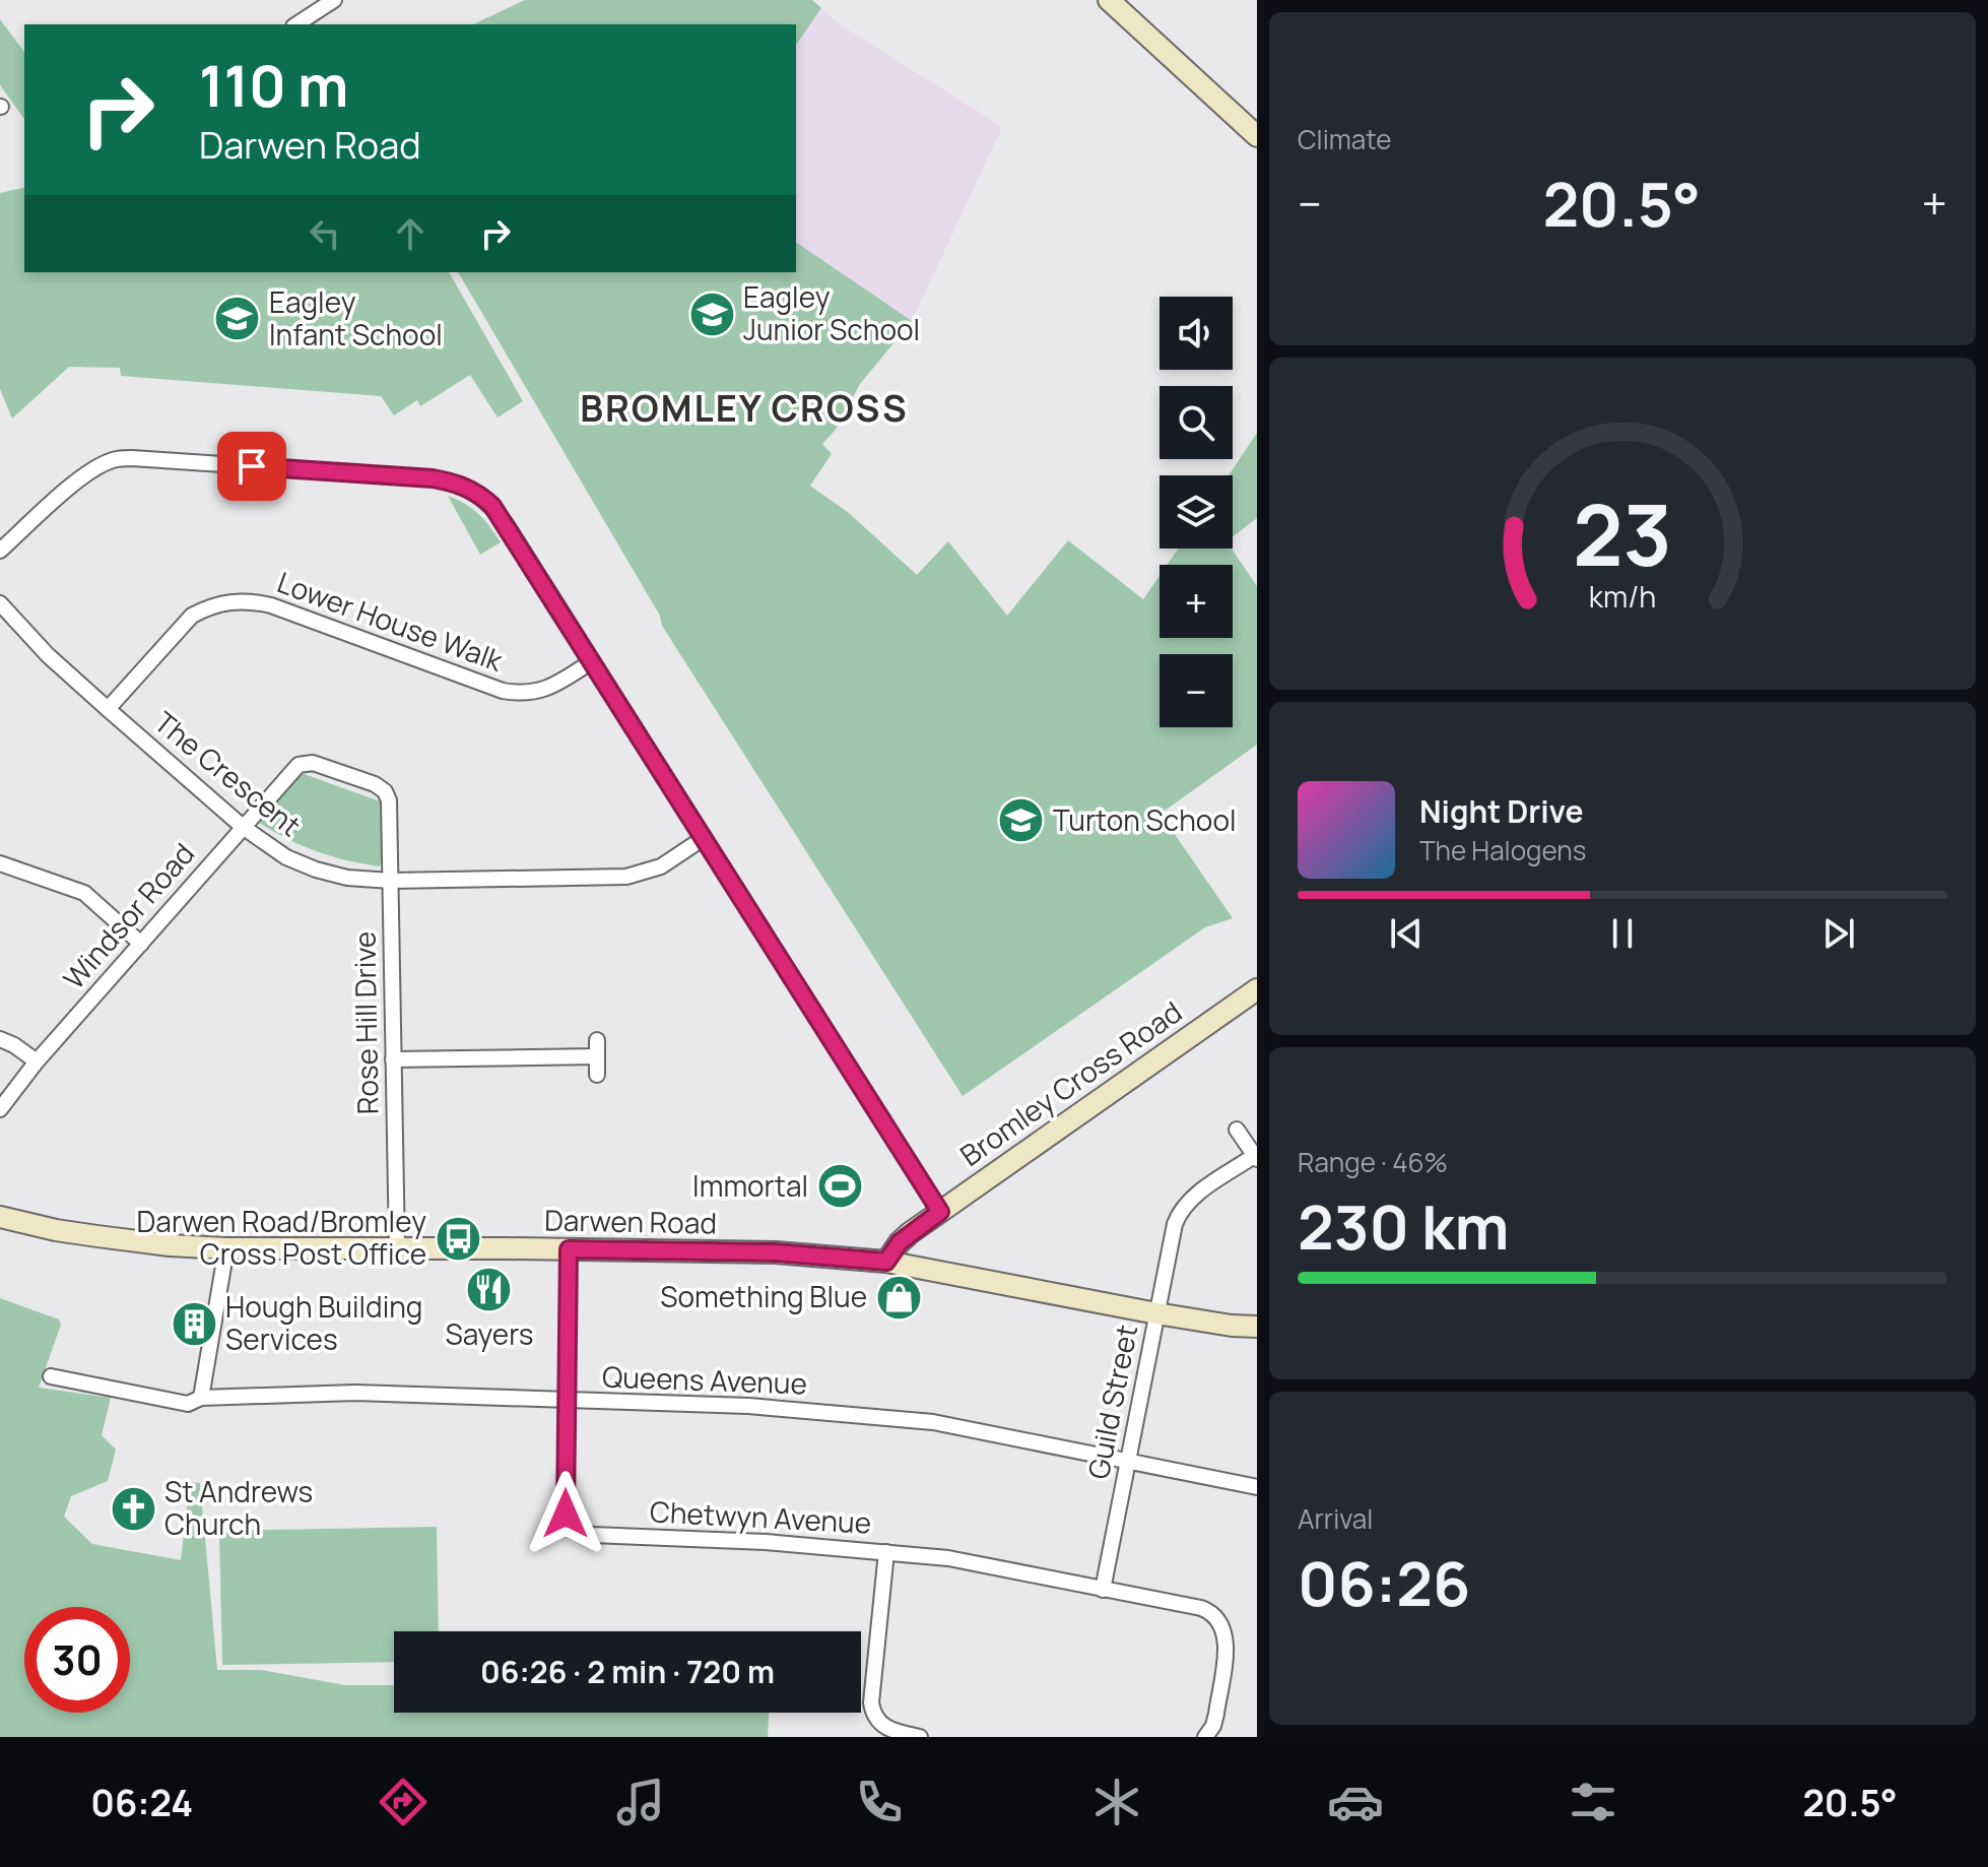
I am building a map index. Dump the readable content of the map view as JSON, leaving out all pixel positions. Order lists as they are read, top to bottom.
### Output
{
  "streets": {
    "main road": ["Bromley Cross Road", "Darwen Road"],
    "street": [
      "Lower House Walk",
      "The Crescent",
      "Windsor Road",
      "Rose Hill Drive",
      "Queens Avenue",
      "Guild Street",
      "Chetwyn Avenue"
    ]
  },
  "crossings": [
    ["Lower House Walk", "The Crescent"],
    ["The Crescent", "Windsor Road"],
    ["The Crescent", "Rose Hill Drive"],
    ["Windsor Road", "Rose Hill Drive"],
    ["Rose Hill Drive", "Darwen Road"],
    ["Bromley Cross Road", "Darwen Road"],
    ["Darwen Road", "Guild Street"],
    ["Darwen Road", "Chetwyn Avenue"],
    ["Queens Avenue", "Guild Street"],
    ["Queens Avenue", "Chetwyn Avenue"],
    ["Guild Street", "Chetwyn Avenue"]
  ],
  "districts": ["BROMLEY CROSS"],
  "places": {
    "school or university": ["Eagley Junior School", "Eagley Infant School", "Turton School"],
    "sports": ["Immortal"],
    "bus stop": ["Darwen Road/Bromley Cross Post Office"],
    "restaurant": ["Sayers"],
    "shop": ["Something Blue"],
    "building": ["Hough Building Services"],
    "church": ["St Andrews Church"]
  },
  "page": {
    "tile": [
      "Climate",
      ["Range · 46%", "230 km"],
      ["Arrival", "06:26"]
    ],
    "turn": ["110 m", "Darwen Road"],
    "heat": ["−", "20.5°", "+"],
    "map_buttons": ["+", "−"],
    "song": ["Night Drive", "The Halogens"],
    "limit": "30",
    "trip": "06:26 · 2 min · 720 m",
    "tabs": ["06:24", "20.5°"],
    "gauge": ["23", "km/h"]
  }
}
